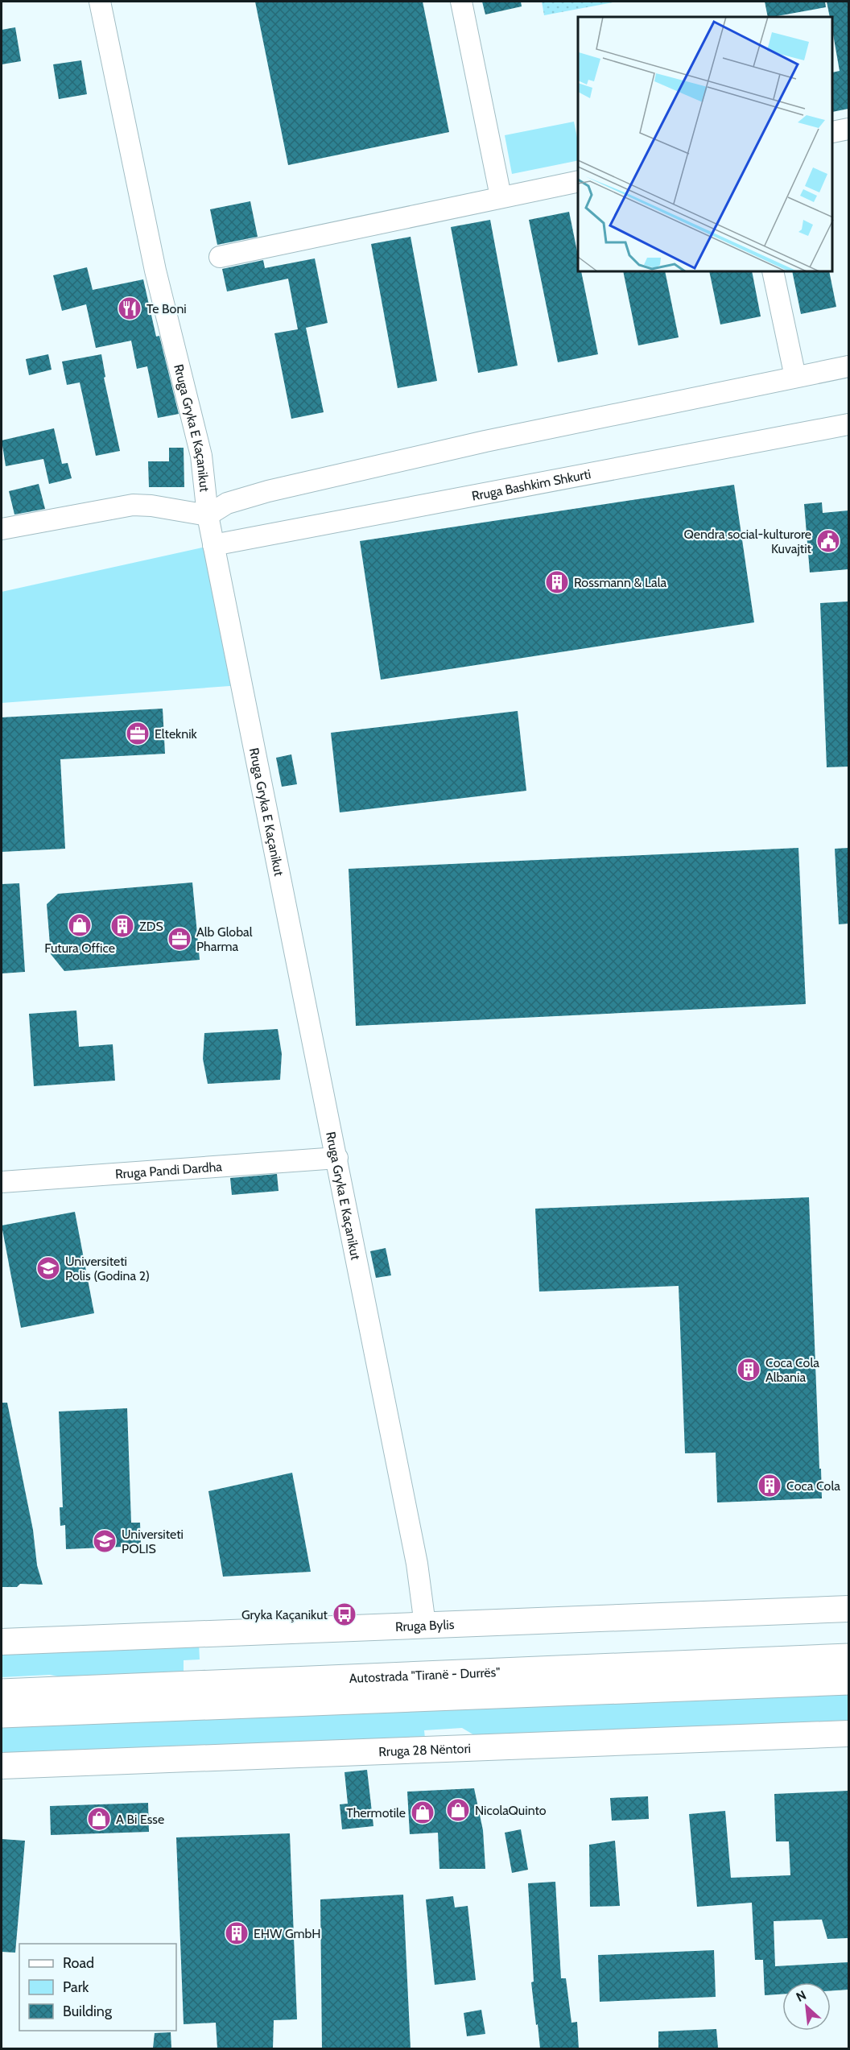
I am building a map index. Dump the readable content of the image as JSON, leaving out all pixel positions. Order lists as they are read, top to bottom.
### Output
{
  "streets": {
    "highway": ["Autostrada \"Tiranë - Durrës\""],
    "main road": ["Rruga Bylis", "Rruga 28 Nëntori"],
    "street": ["Rruga Gryka E Kaçanikut", "Rruga Bashkim Shkurti", "Rruga Pandi Dardha"]
  },
  "crossings": [
    ["Rruga Gryka E Kaçanikut", "Rruga Bashkim Shkurti"],
    ["Rruga Gryka E Kaçanikut", "Rruga Pandi Dardha"],
    ["Rruga Gryka E Kaçanikut", "Rruga Bylis"]
  ],
  "places": {
    "restaurant": ["Te Boni"],
    "public building": ["Qendra social-kulturore Kuvajtit"],
    "building": [
      "Rossmann & Lala",
      "ZDS",
      "Coca Cola Albania",
      "Coca Cola",
      "EHW GmbH"
    ],
    "office": ["Elteknik", "Alb Global Pharma"],
    "shop": [
      "Futura Office",
      "NicolaQuinto",
      "Thermotile",
      "A Bi Esse"
    ],
    "school or university": ["Universiteti Polis (Godina 2)", "Universiteti POLIS"],
    "bus stop": ["Gryka Kaçanikut"]
  },
  "legend": ["Road", "Park", "Building"],
  "north": "top left"
}
